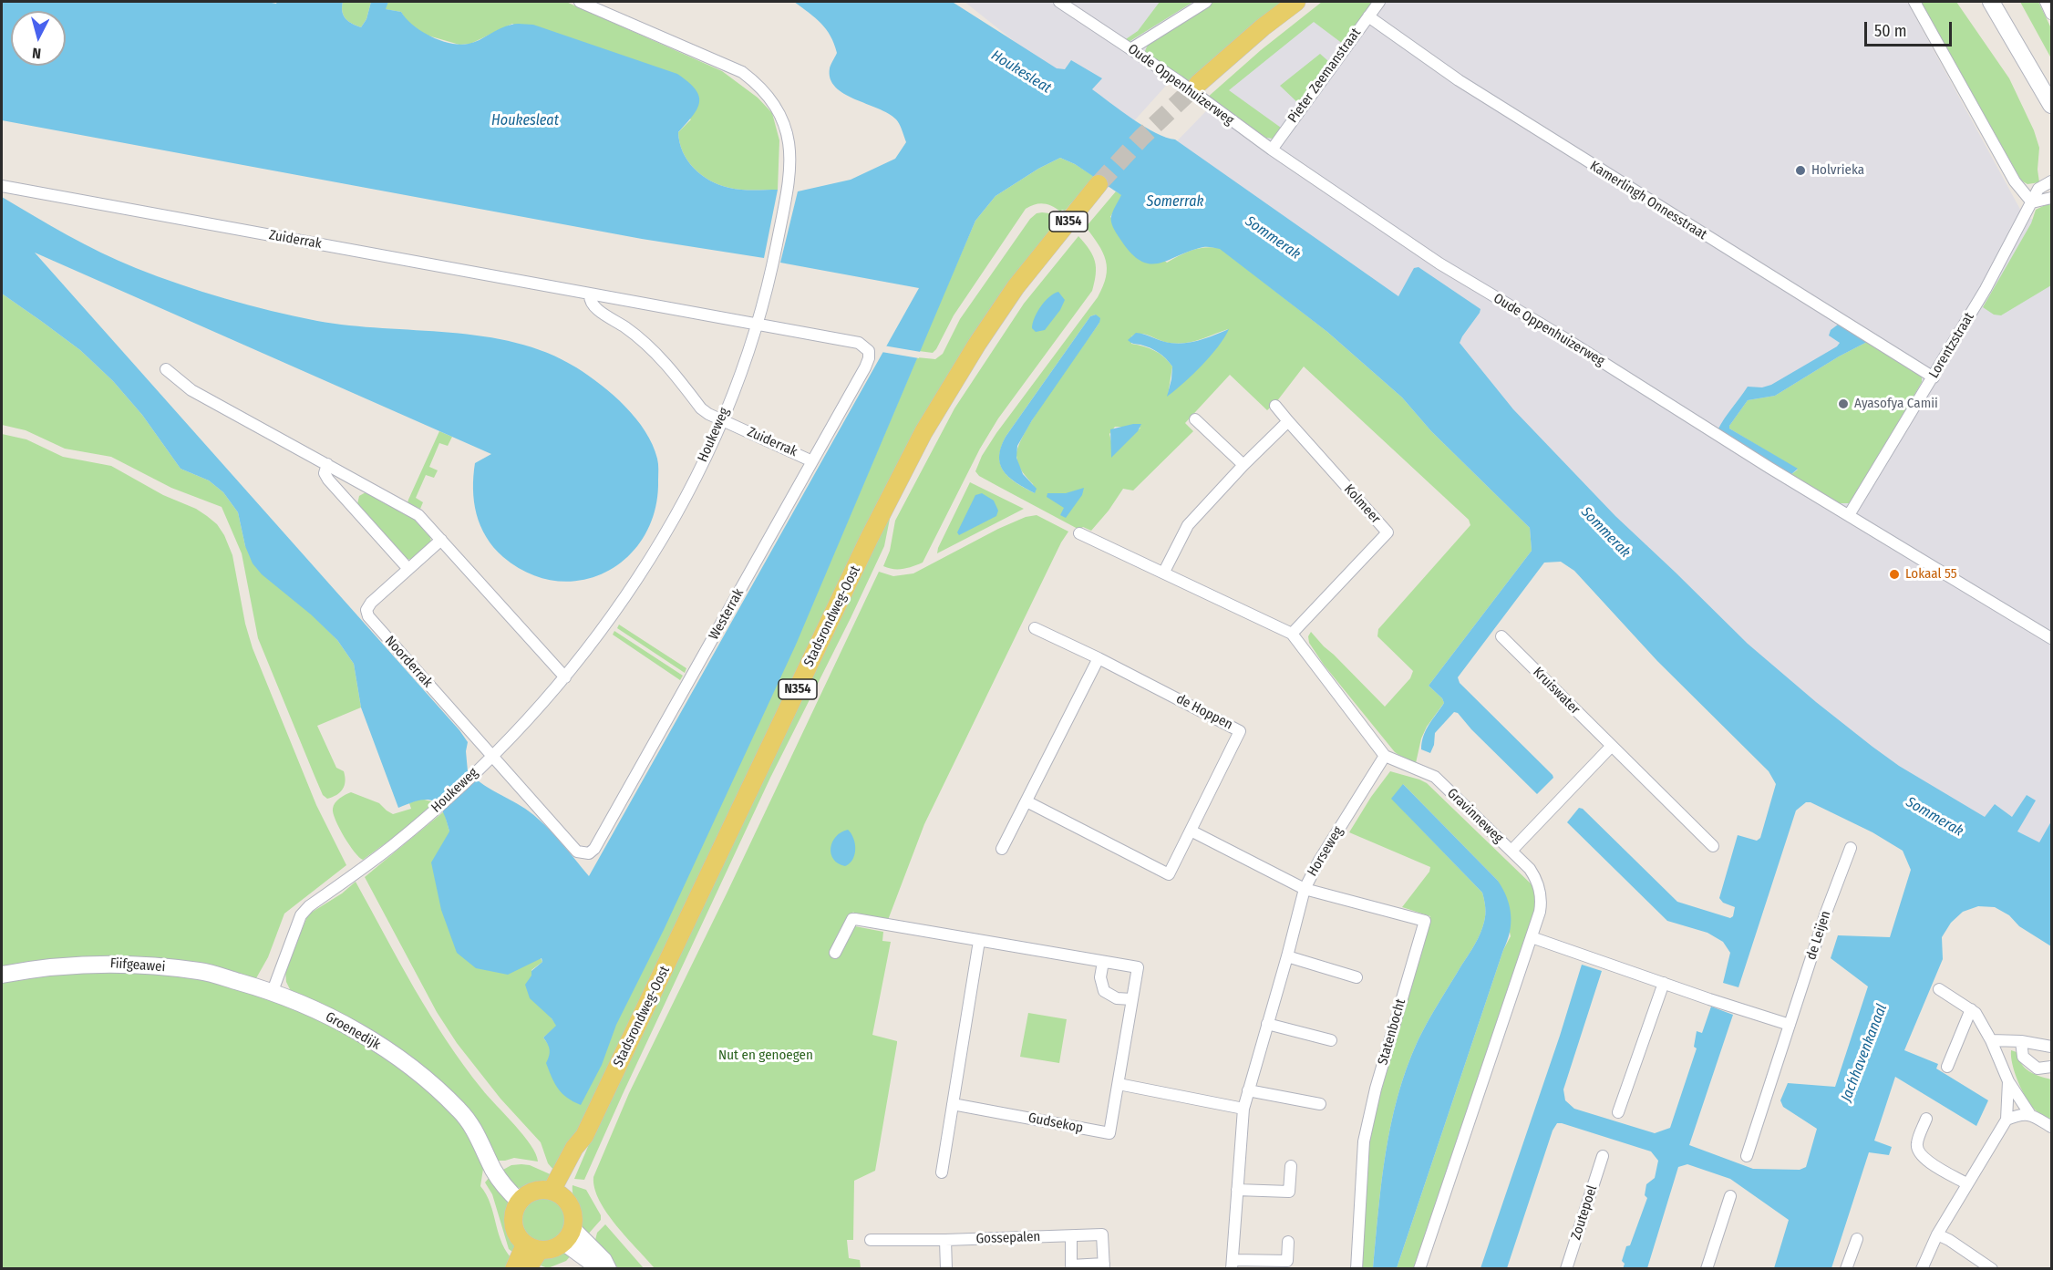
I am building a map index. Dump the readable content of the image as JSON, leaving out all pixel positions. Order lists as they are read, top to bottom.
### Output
{
  "streets": {
    "main road": ["N354", "Stadsrondweg-Oost"],
    "street": [
      "Pieter Zeemanstraat",
      "Oude Oppenhuizerweg",
      "Kamerlingh Onnesstraat",
      "Zuiderrak",
      "Lorentzstraat",
      "Houkeweg",
      "Kolmeer",
      "Westerrak",
      "Noorderrak",
      "Kruiswater",
      "de Hoppen",
      "Gravinneweg",
      "Horseweg",
      "de Leijen",
      "Fiifgeawei",
      "Groenedijk",
      "Statenbocht",
      "Gudsekop",
      "Zoutepoel",
      "Gossepalen"
    ]
  },
  "crossings": [
    ["Pieter Zeemanstraat", "Oude Oppenhuizerweg"],
    ["Pieter Zeemanstraat", "Kamerlingh Onnesstraat"],
    ["Oude Oppenhuizerweg", "Lorentzstraat"],
    ["Kamerlingh Onnesstraat", "Lorentzstraat"],
    ["Zuiderrak", "Houkeweg"],
    ["Zuiderrak", "Westerrak"],
    ["Houkeweg", "Westerrak"],
    ["Houkeweg", "Noorderrak"],
    ["Houkeweg", "Fiifgeawei"],
    ["Houkeweg", "Groenedijk"],
    ["Kolmeer", "Gravinneweg"],
    ["Westerrak", "Noorderrak"],
    ["Stadsrondweg-Oost", "Groenedijk"],
    ["Gravinneweg", "Horseweg"],
    ["Horseweg", "Statenbocht"],
    ["Fiifgeawei", "Groenedijk"]
  ],
  "water": [
    "Houkesleat",
    "Somerrak",
    "Sommerak",
    "Jachhavenkanaal"
  ],
  "parks": ["Nut en genoegen"],
  "places": ["Holvrieka", "Ayasofya Camii", "Lokaal 55"],
  "scale_bar": "50 m",
  "north": "bottom"
}
